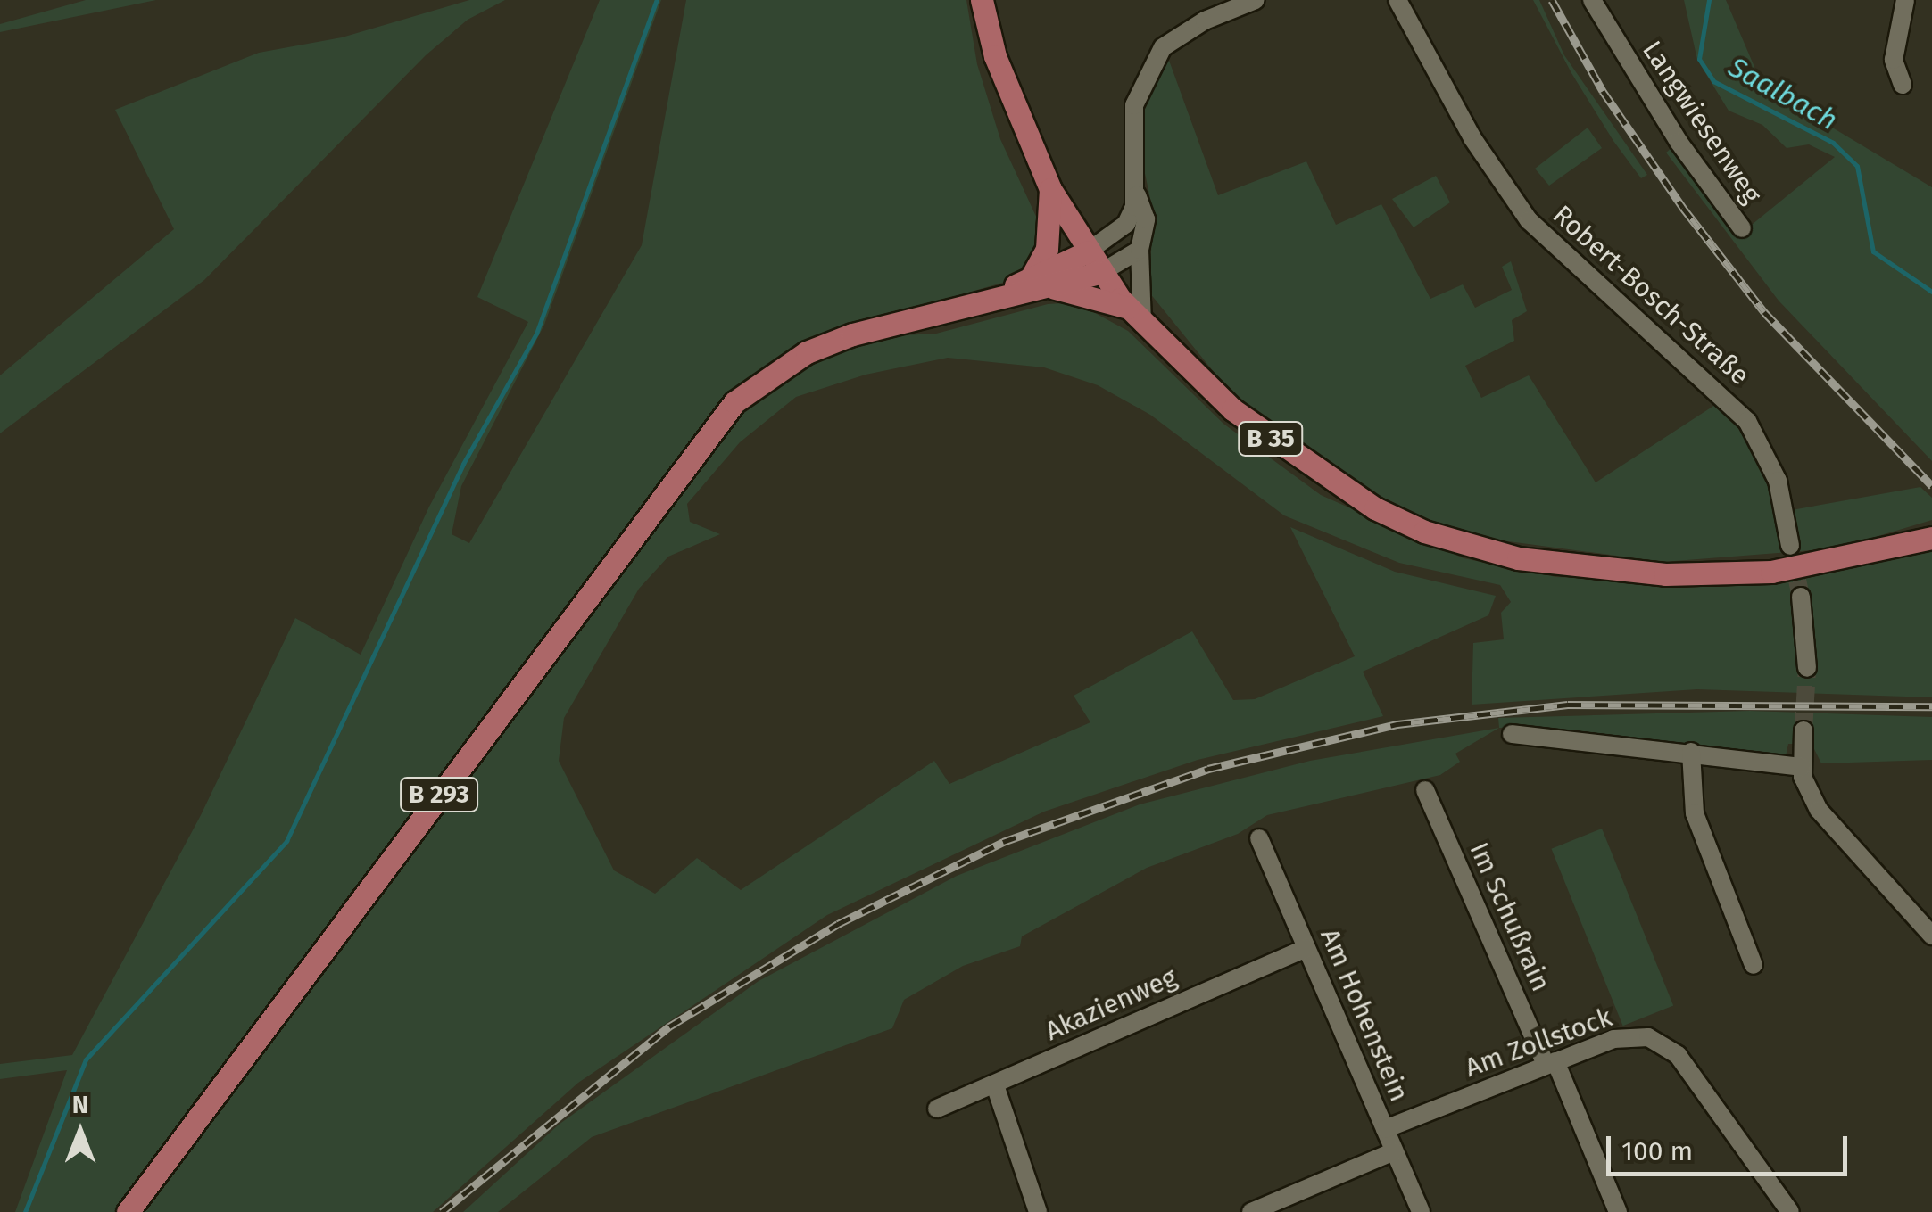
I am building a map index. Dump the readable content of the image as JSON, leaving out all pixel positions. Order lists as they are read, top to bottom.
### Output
{
  "streets": {
    "main road": ["B 35", "B 293"],
    "street": [
      "Langwiesenweg",
      "Robert-Bosch-Straße",
      "Im Schußrain",
      "Akazienweg",
      "Am Hohenstein",
      "Am Zollstock"
    ]
  },
  "crossings": [
    ["B 35", "B 293"],
    ["Im Schußrain", "Am Zollstock"],
    ["Akazienweg", "Am Hohenstein"],
    ["Am Hohenstein", "Am Zollstock"]
  ],
  "water": ["Saalbach"],
  "scale_bar": "100 m",
  "north": "top"
}
